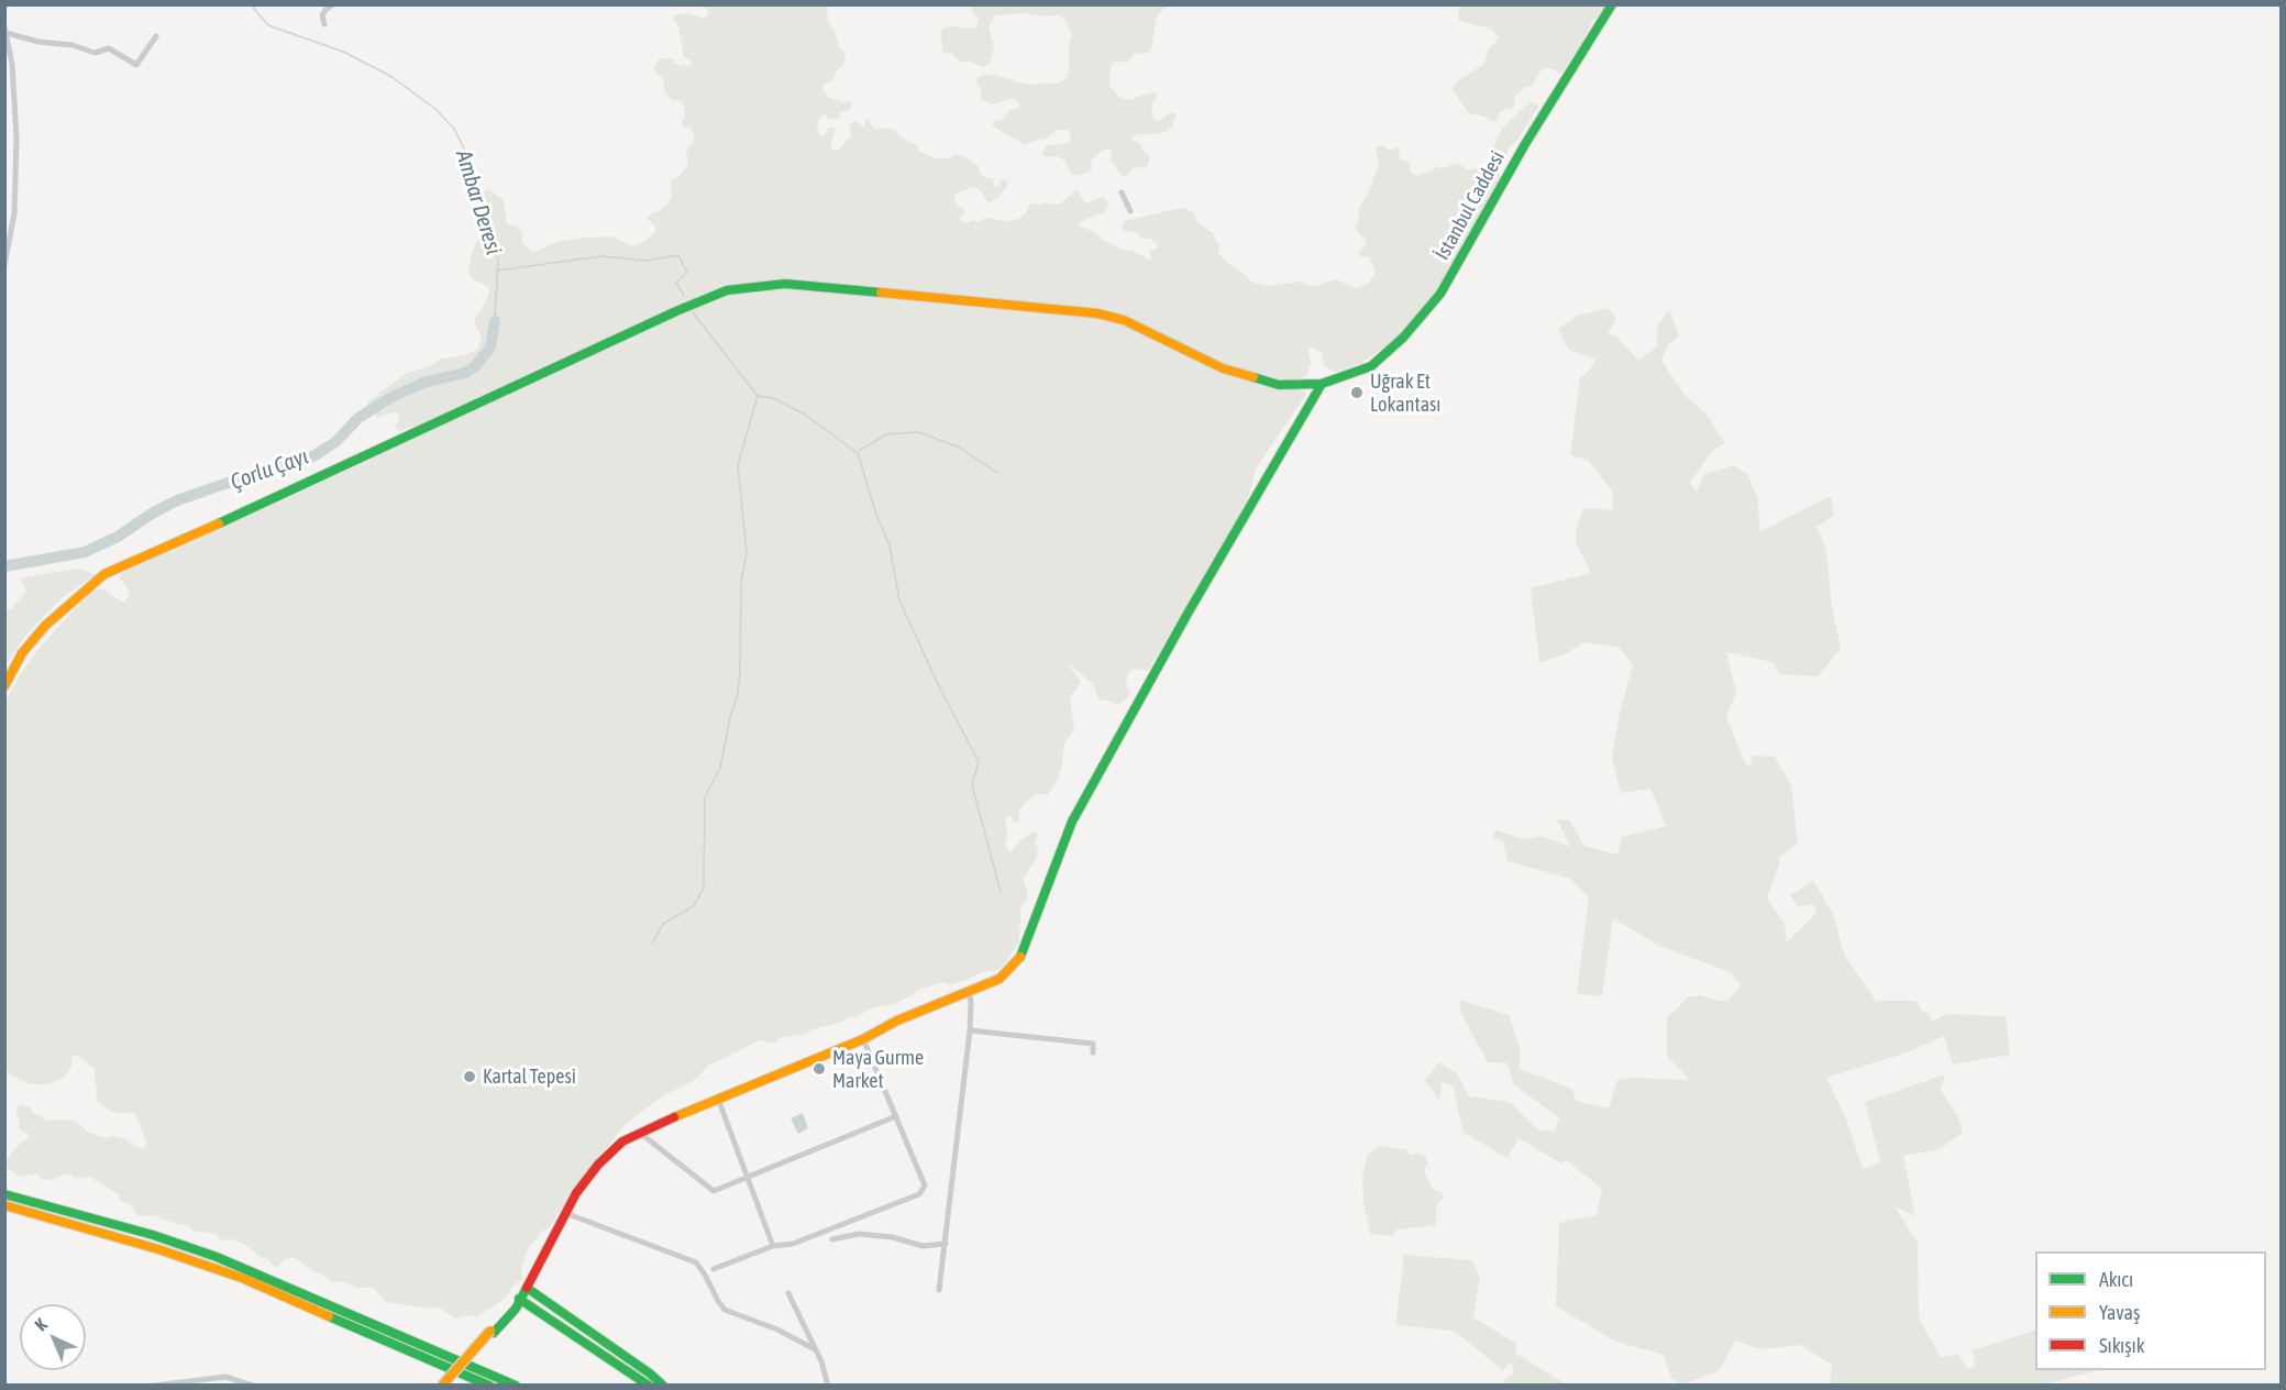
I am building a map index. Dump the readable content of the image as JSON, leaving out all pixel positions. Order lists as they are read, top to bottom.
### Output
{
  "streets": {
    "main road": ["İstanbul Caddesi"]
  },
  "water": ["Ambar Deresi", "Çorlu Çayı"],
  "places": ["Uğrak Et Lokantası", "Maya Gurme Market", "Kartal Tepesi"],
  "legend": ["Akıcı", "Yavaş", "Sıkışık"],
  "north": "top left"
}
